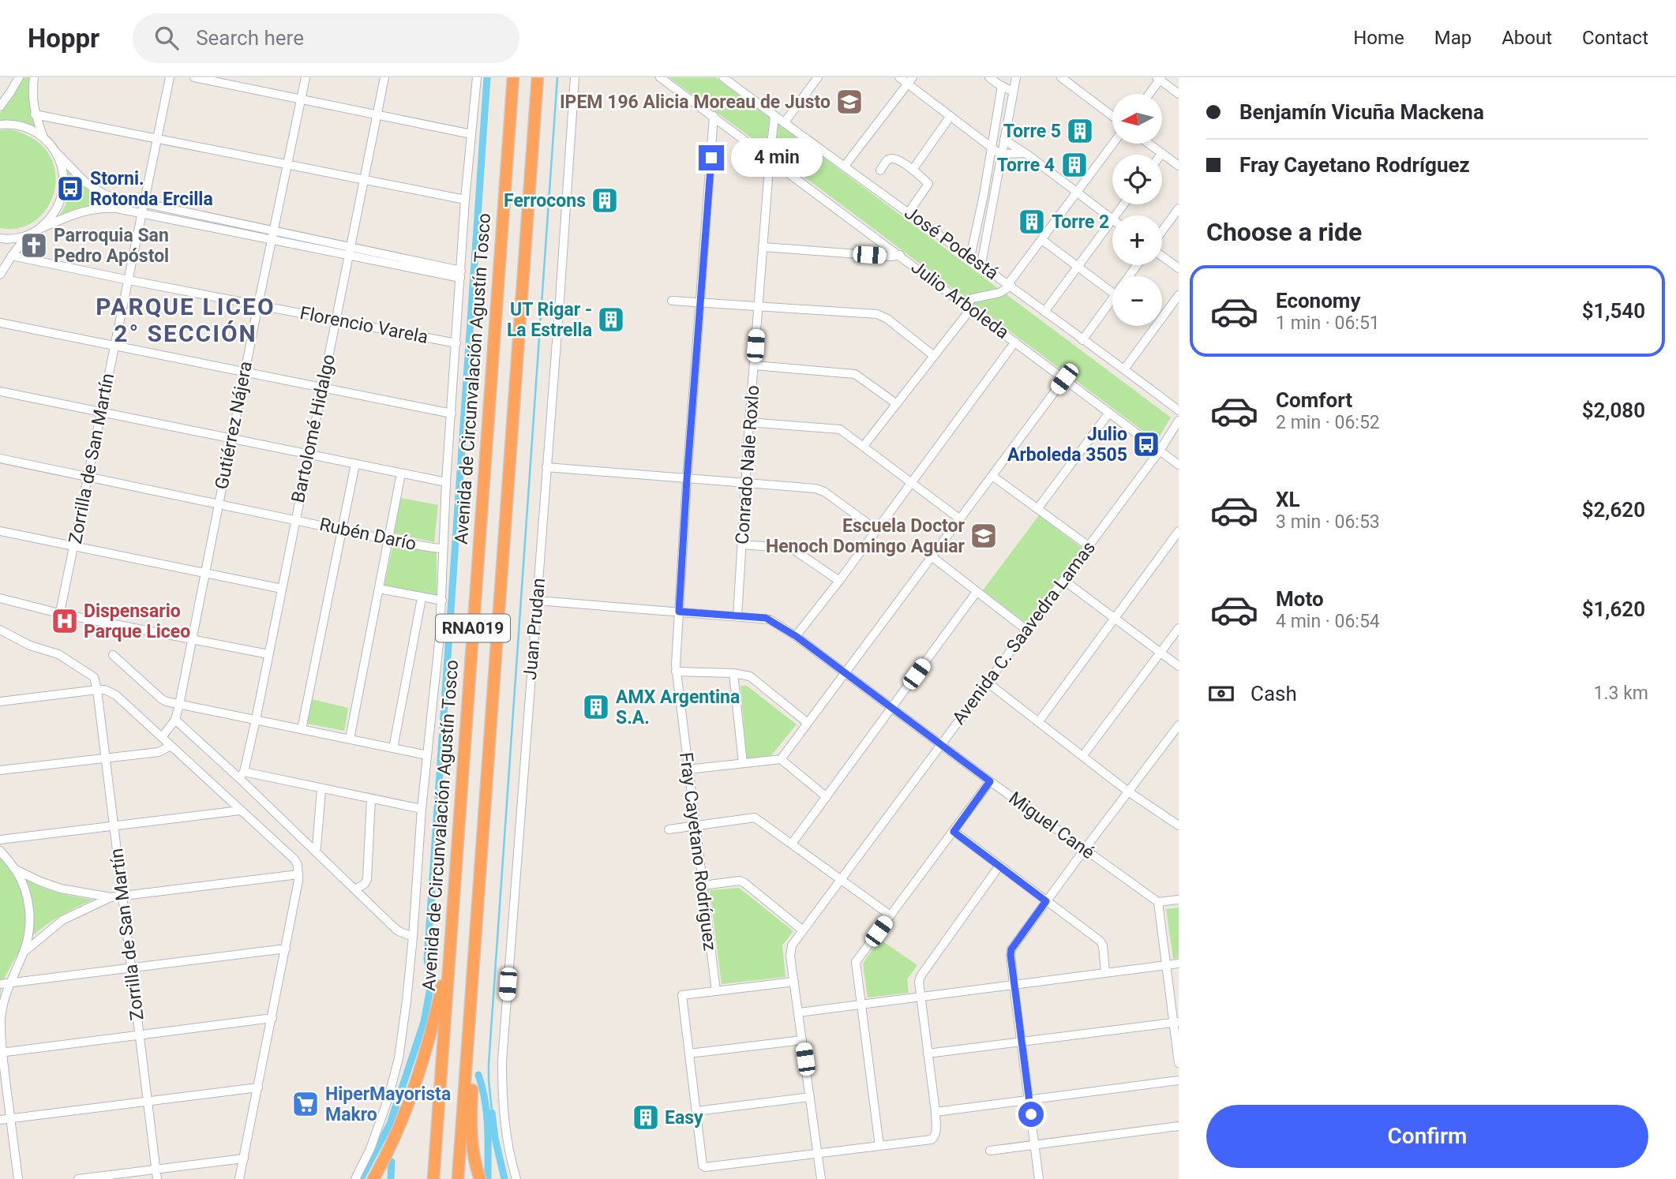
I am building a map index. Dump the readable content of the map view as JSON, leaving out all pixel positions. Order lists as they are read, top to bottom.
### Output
{
  "streets": {
    "highway": ["Avenida de Circunvalación Agustín Tosco", "RNA019"],
    "street": [
      "José Podestá",
      "Julio Arboleda",
      "Florencio Varela",
      "Gutiérrez Nájera",
      "Bartolomé Hidalgo",
      "Zorrilla de San Martín",
      "Conrado Nale Roxlo",
      "Rubén Darío",
      "Juan Prudan",
      "Avenida C. Saavedra Lamas",
      "Miguel Cané",
      "Fray Cayetano Rodríguez"
    ]
  },
  "crossings": [
    ["José Podestá", "Conrado Nale Roxlo"],
    ["Julio Arboleda", "Conrado Nale Roxlo"],
    ["Julio Arboleda", "Avenida C. Saavedra Lamas"],
    ["Julio Arboleda", "Fray Cayetano Rodríguez"],
    ["Florencio Varela", "Avenida de Circunvalación Agustín Tosco"],
    ["Florencio Varela", "Gutiérrez Nájera"],
    ["Florencio Varela", "Bartolomé Hidalgo"],
    ["Florencio Varela", "Zorrilla de San Martín"],
    ["Avenida de Circunvalación Agustín Tosco", "Rubén Darío"],
    ["Gutiérrez Nájera", "Rubén Darío"],
    ["Bartolomé Hidalgo", "Rubén Darío"],
    ["Zorrilla de San Martín", "Rubén Darío"],
    ["Conrado Nale Roxlo", "Miguel Cané"],
    ["Juan Prudan", "Miguel Cané"],
    ["Avenida C. Saavedra Lamas", "Miguel Cané"],
    ["Miguel Cané", "Fray Cayetano Rodríguez"]
  ],
  "districts": ["PARQUE LICEO 2° SECCIÓN"],
  "places": {
    "school or university": ["IPEM 196 Alicia Moreau de Justo", "Escuela Doctor Henoch Domingo Aguiar"],
    "building": [
      "Torre 5",
      "Torre 4",
      "Ferrocons",
      "Torre 2",
      "UT Rigar - La Estrella",
      "AMX Argentina S.A.",
      "Easy"
    ],
    "bus stop": ["Storni. Rotonda Ercilla", "Julio Arboleda 3505"],
    "church": ["Parroquia San Pedro Apóstol"],
    "hospital": ["Dispensario Parque Liceo"],
    "supermarket": ["HiperMayorista Makro"]
  },
  "north": "left",
  "page": {
    "header": "Hoppr",
    "search": "Search here",
    "nav": [
      "Home",
      "Map",
      "About",
      "Contact"
    ],
    "banner": ["Benjamín Vicuña Mackena", "Fray Cayetano Rodríguez"],
    "map_buttons": ["+", "−"],
    "bubble": "4 min",
    "heading": "Choose a ride",
    "list": [
      {
        "name": "Economy",
        "note": "1 min · 06:51",
        "value": "$1,540"
      },
      {
        "name": "Comfort",
        "note": "2 min · 06:52",
        "value": "$2,080"
      },
      {
        "name": "XL",
        "note": "3 min · 06:53",
        "value": "$2,620"
      },
      {
        "name": "Moto",
        "note": "4 min · 06:54",
        "value": "$1,620"
      }
    ],
    "pay": ["Cash", "1.3 km"],
    "buttons": "Confirm"
  }
}
